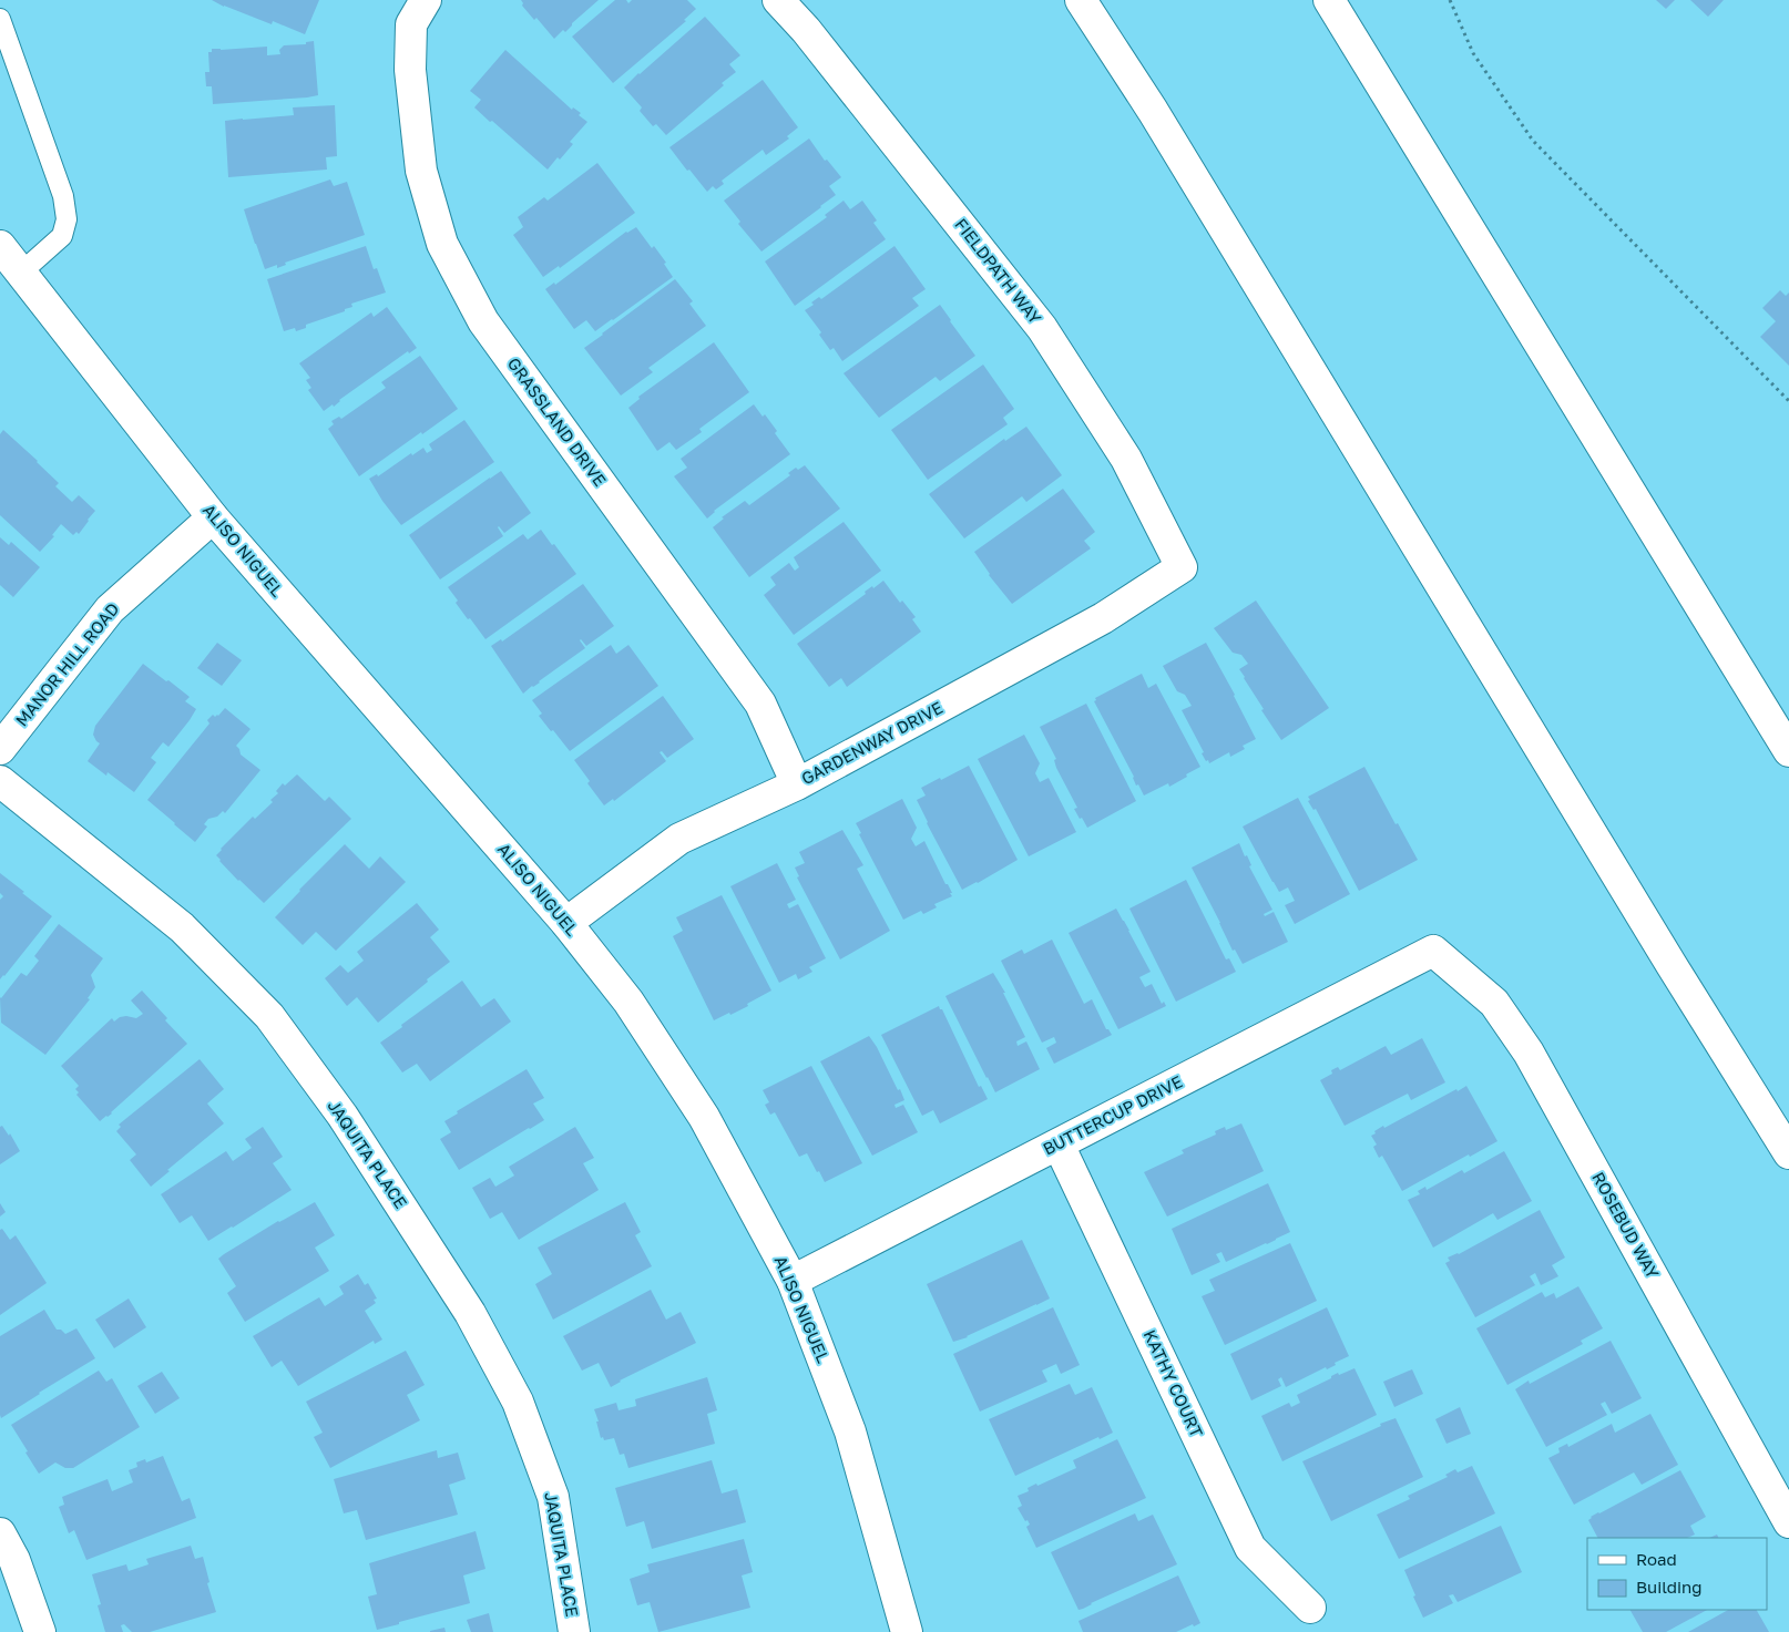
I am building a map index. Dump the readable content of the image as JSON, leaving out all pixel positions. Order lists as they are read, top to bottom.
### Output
{
  "streets": {
    "main road": [
      "FIELDPATH WAY",
      "GRASSLAND DRIVE",
      "ALISO NIGUEL",
      "MANOR HILL ROAD",
      "GARDENWAY DRIVE",
      "BUTTERCUP DRIVE",
      "JAQUITA PLACE",
      "ROSEBUD WAY",
      "KATHY COURT"
    ]
  },
  "crossings": [
    ["FIELDPATH WAY", "GARDENWAY DRIVE"],
    ["GRASSLAND DRIVE", "GARDENWAY DRIVE"],
    ["ALISO NIGUEL", "MANOR HILL ROAD"],
    ["ALISO NIGUEL", "GARDENWAY DRIVE"],
    ["ALISO NIGUEL", "BUTTERCUP DRIVE"],
    ["BUTTERCUP DRIVE", "ROSEBUD WAY"],
    ["BUTTERCUP DRIVE", "KATHY COURT"]
  ],
  "legend": ["Road", "Building"]
}
